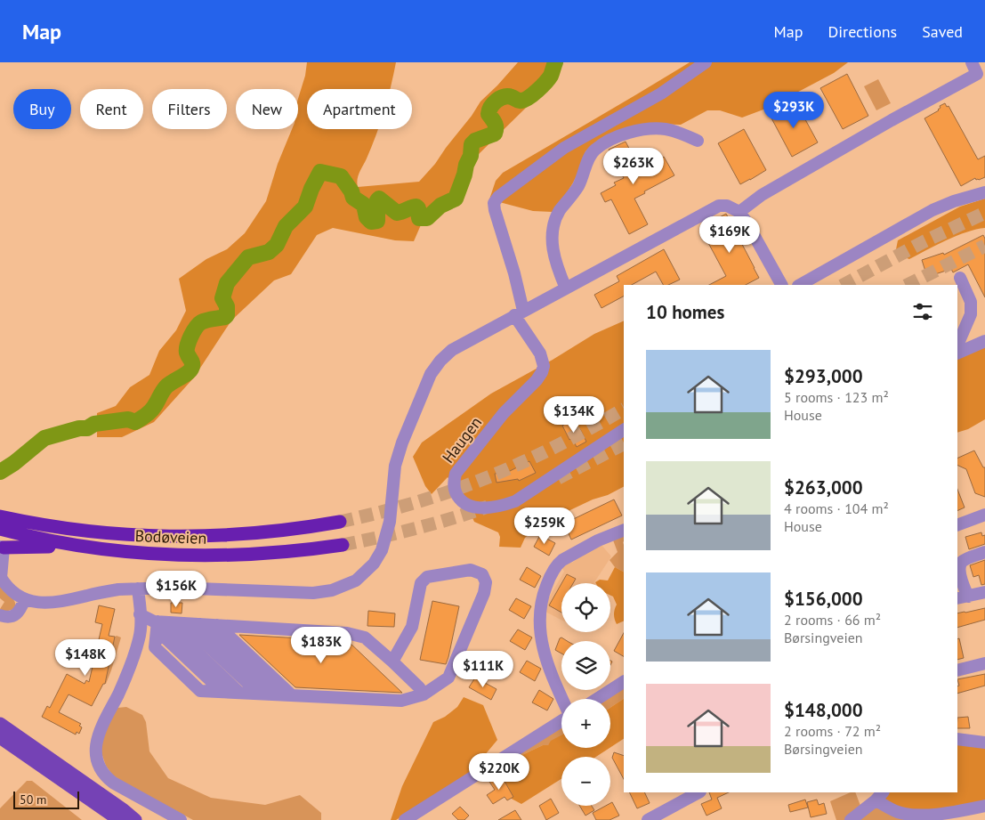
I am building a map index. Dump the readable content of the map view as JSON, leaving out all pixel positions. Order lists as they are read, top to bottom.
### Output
{
  "streets": {
    "highway": ["Bodøveien"],
    "street": ["Haugen"]
  },
  "scale_bar": "50 m",
  "page": {
    "header": "Map",
    "nav": ["Map", "Directions", "Saved"],
    "chip": [
      "Buy",
      "Rent",
      "Filters",
      "New",
      "Apartment"
    ],
    "price": [
      "$293K",
      "$263K",
      "$169K",
      "$134K",
      "$259K",
      "$156K",
      "$183K",
      "$148K",
      "$111K",
      "$220K"
    ],
    "heading": "10 homes",
    "list": [
      {
        "name": "$293,000",
        "note": "5 rooms · 123 m² · House"
      },
      {
        "name": "$263,000",
        "note": "4 rooms · 104 m² · House"
      },
      {
        "name": "$156,000",
        "note": "2 rooms · 66 m² · Børsingveien"
      },
      {
        "name": "$148,000",
        "note": "2 rooms · 72 m² · Børsingveien"
      }
    ],
    "map_buttons": ["+", "−"],
    "scale": "50 m"
  }
}
